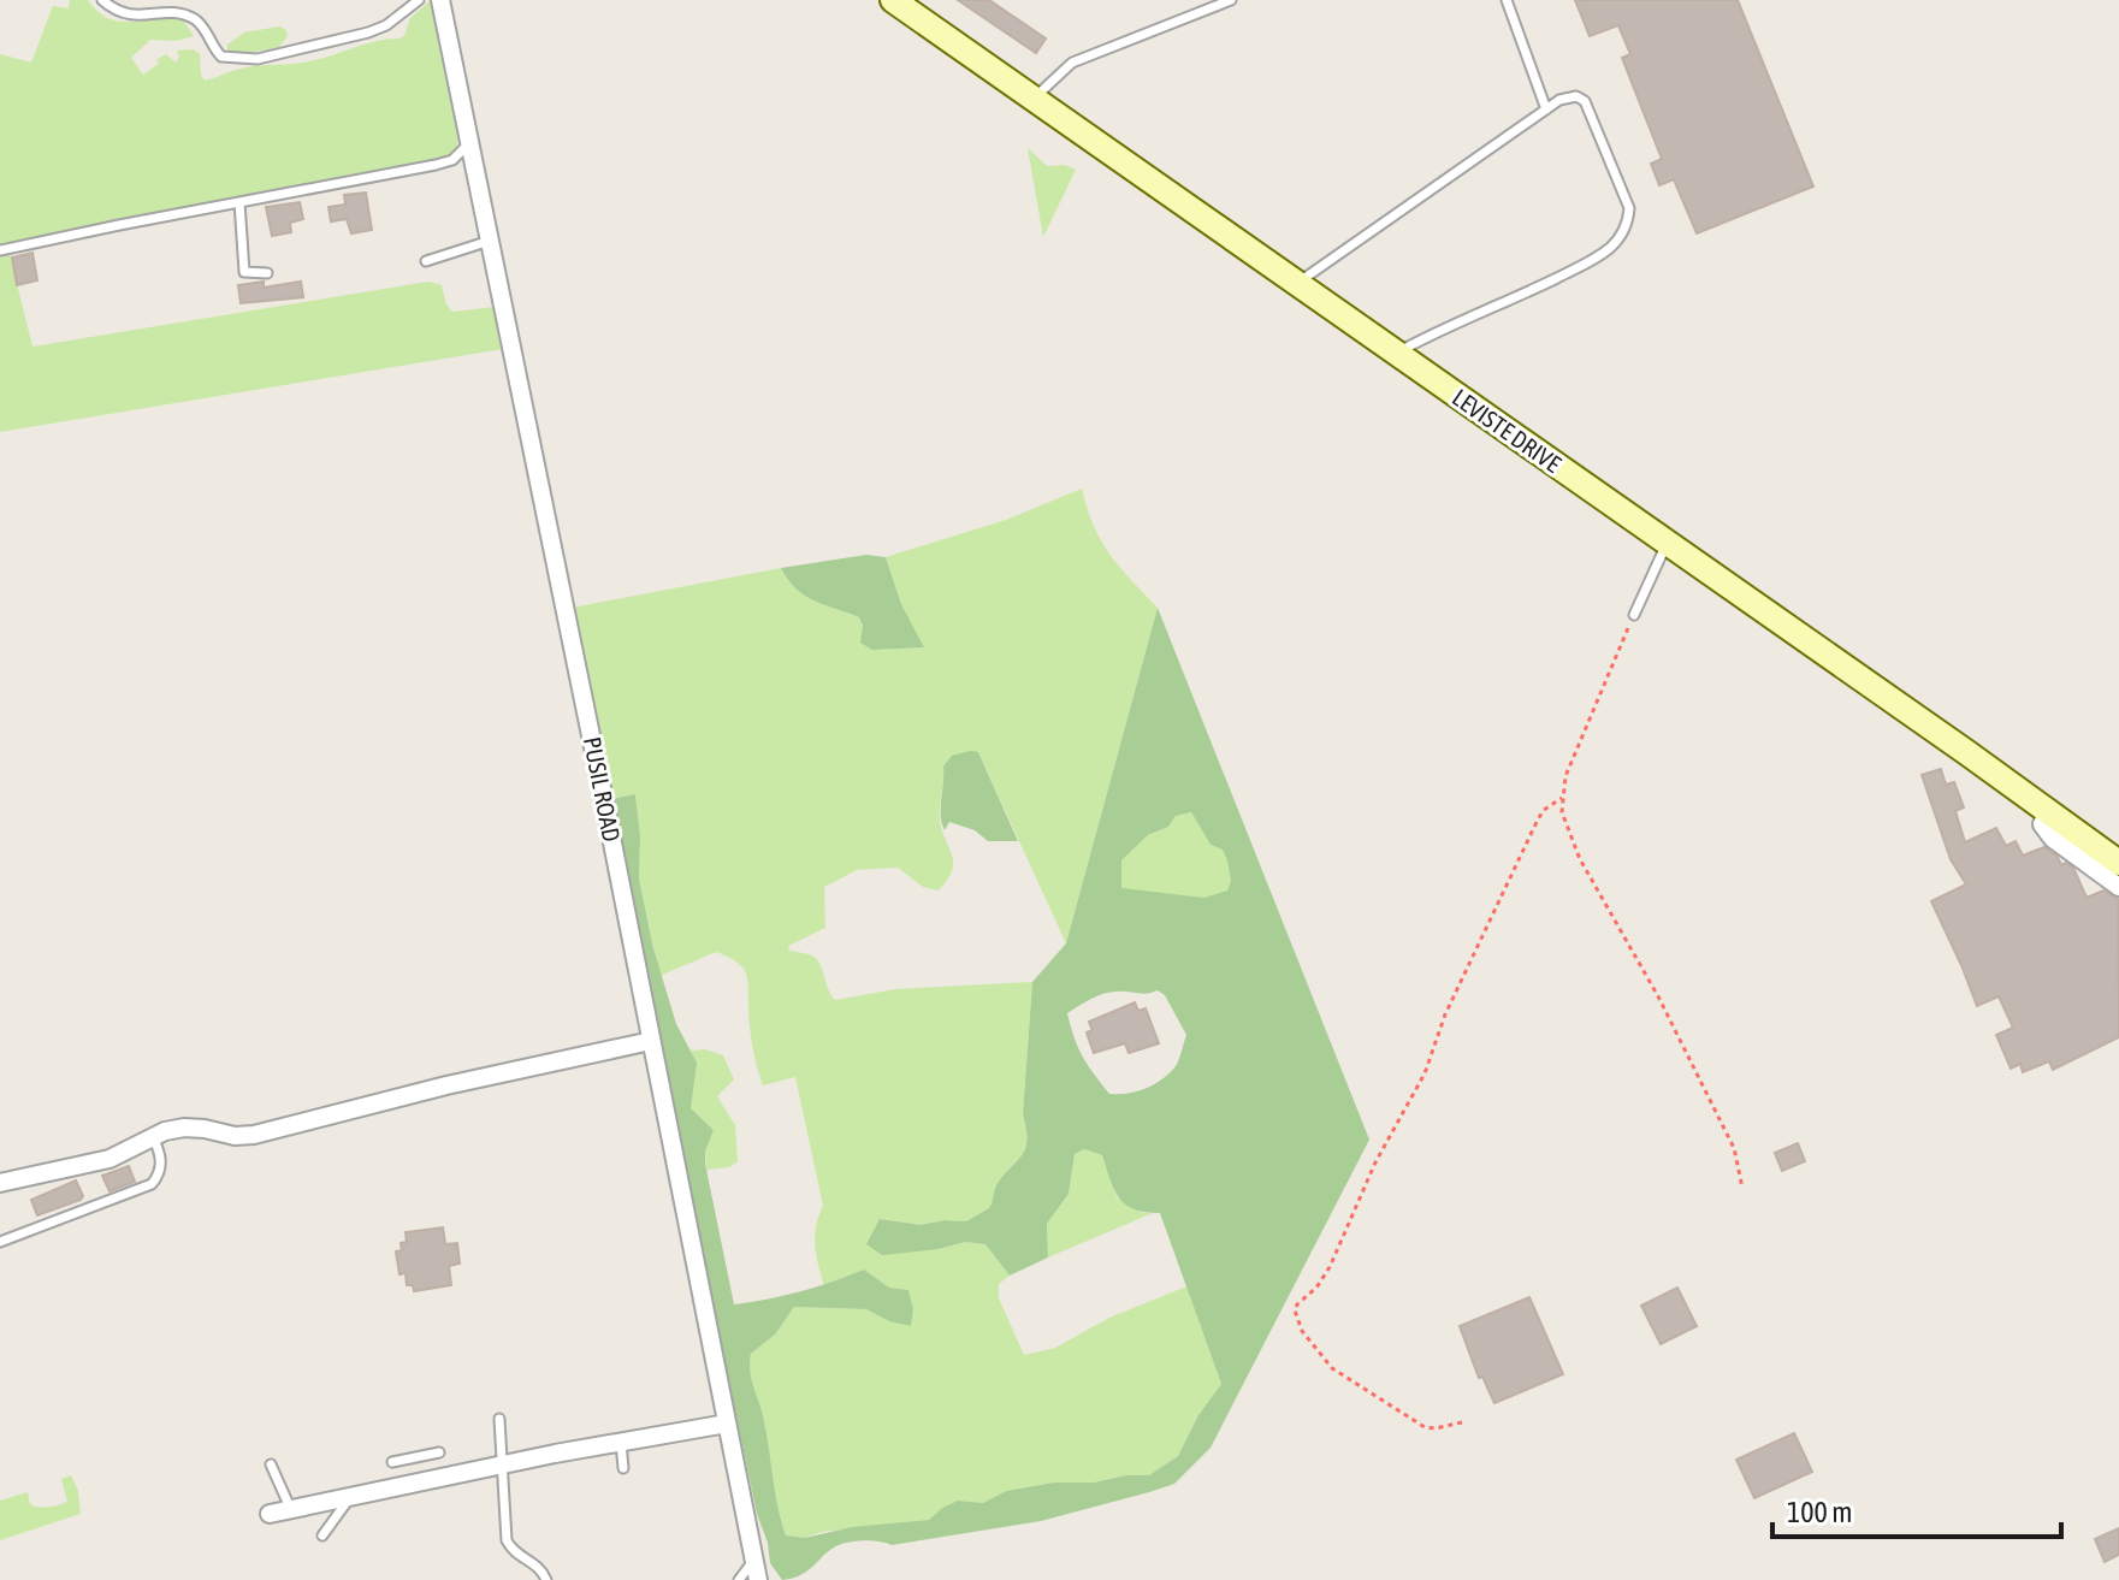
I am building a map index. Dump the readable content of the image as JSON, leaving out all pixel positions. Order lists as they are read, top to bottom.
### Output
{
  "streets": {
    "main road": ["LEVISTE DRIVE"],
    "street": ["PUSIL ROAD"]
  },
  "scale_bar": "100 m"
}
